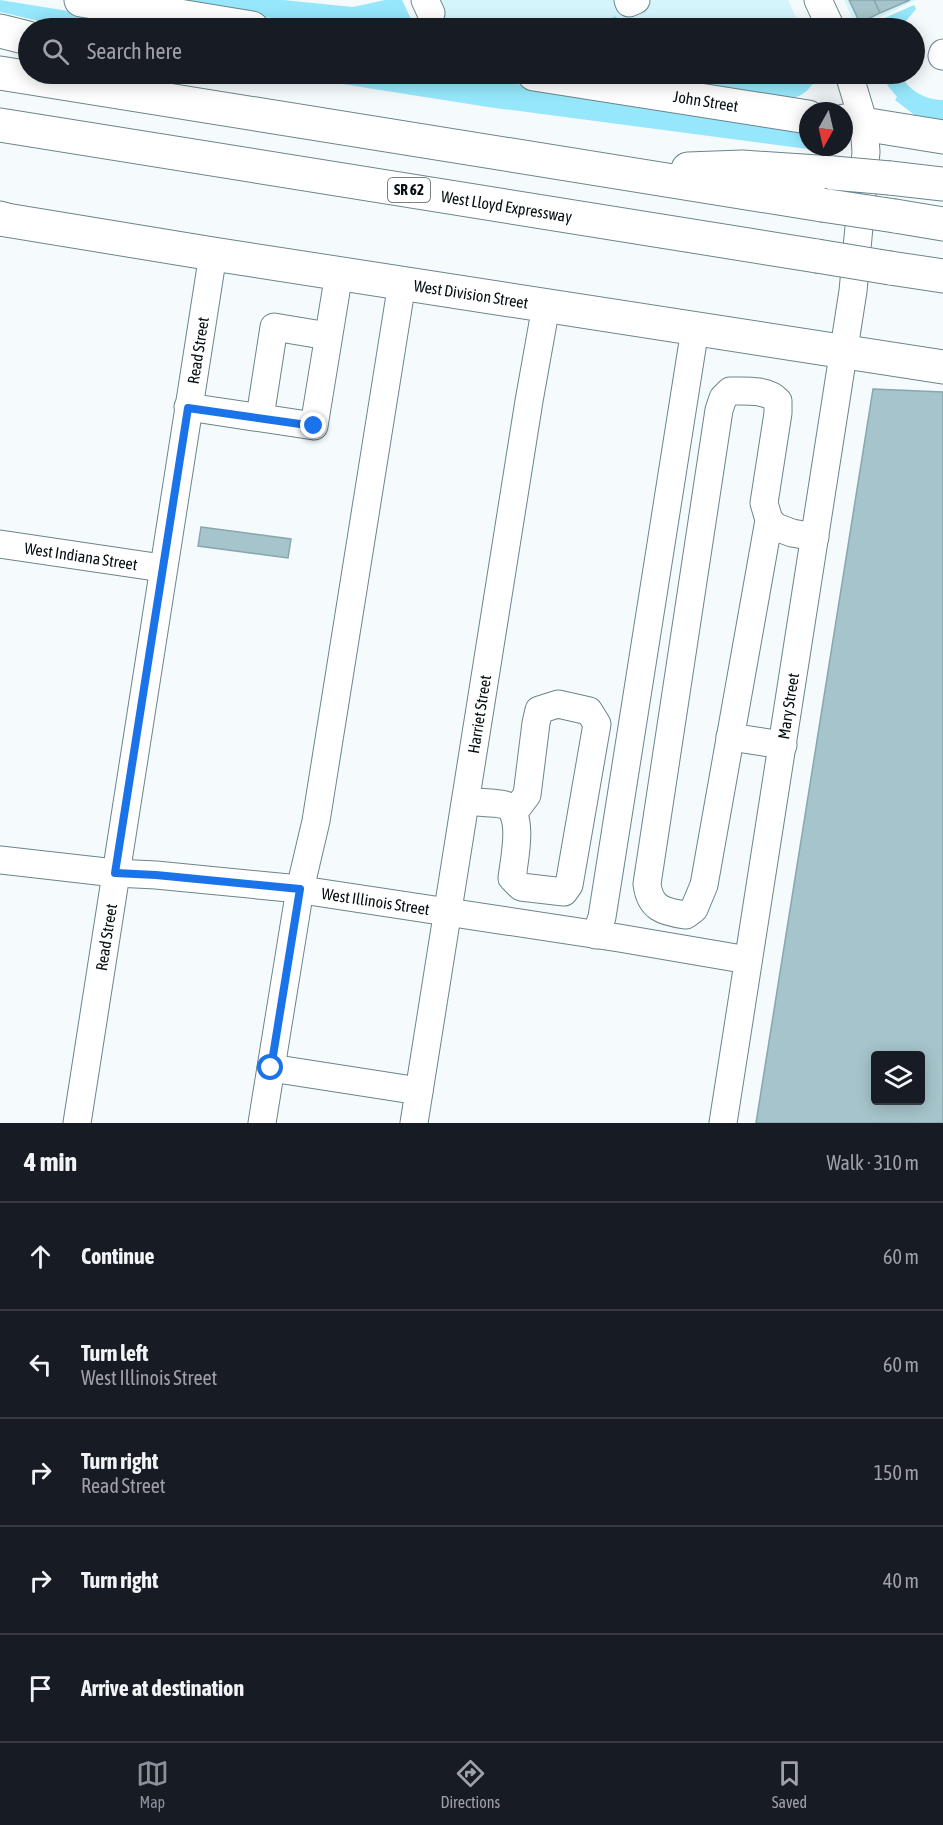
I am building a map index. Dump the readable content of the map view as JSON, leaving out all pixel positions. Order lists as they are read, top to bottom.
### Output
{
  "streets": {
    "main road": [
      "John Street",
      "SR 62",
      "West Lloyd Expressway",
      "West Division Street"
    ],
    "street": [
      "Read Street",
      "West Indiana Street",
      "Mary Street",
      "Harriet Street",
      "West Illinois Street"
    ]
  },
  "crossings": [
    ["West Division Street", "Read Street"],
    ["West Division Street", "Mary Street"],
    ["West Division Street", "Harriet Street"],
    ["Read Street", "West Indiana Street"],
    ["Read Street", "West Illinois Street"],
    ["Mary Street", "West Illinois Street"],
    ["Harriet Street", "West Illinois Street"]
  ],
  "north": "bottom",
  "page": {
    "search": "Search here",
    "heading": ["4 min", "Walk · 310 m"],
    "list": [
      ["Continue", "60 m"],
      ["Turn left", "West Illinois Street", "60 m"],
      ["Turn right", "Read Street", "150 m"],
      ["Turn right", "40 m"],
      "Arrive at destination"
    ],
    "nav": ["Map", "Directions", "Saved"]
  }
}
